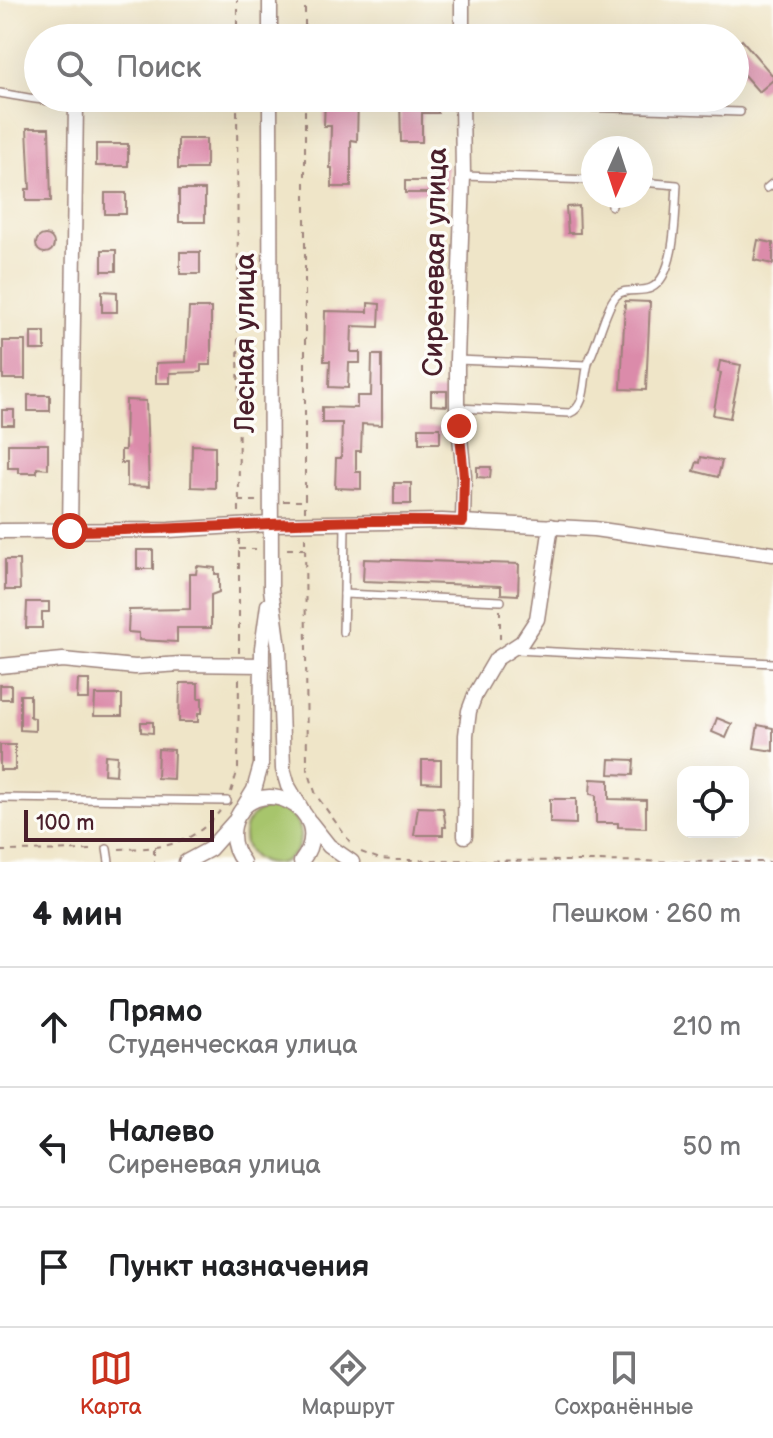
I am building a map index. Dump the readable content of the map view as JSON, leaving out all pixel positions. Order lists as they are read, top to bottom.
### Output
{
  "streets": {
    "street": ["Сиреневая улица", "Лесная улица"]
  },
  "scale_bar": "100 m",
  "north": "bottom",
  "page": {
    "search": "Поиск",
    "scale": "100 m",
    "heading": ["4 мин", "Пешком · 260 m"],
    "list": [
      ["Прямо", "Студенческая улица", "210 m"],
      ["Налево", "Сиреневая улица", "50 m"],
      "Пункт назначения"
    ],
    "nav": ["Карта", "Маршрут", "Сохранённые"]
  }
}
